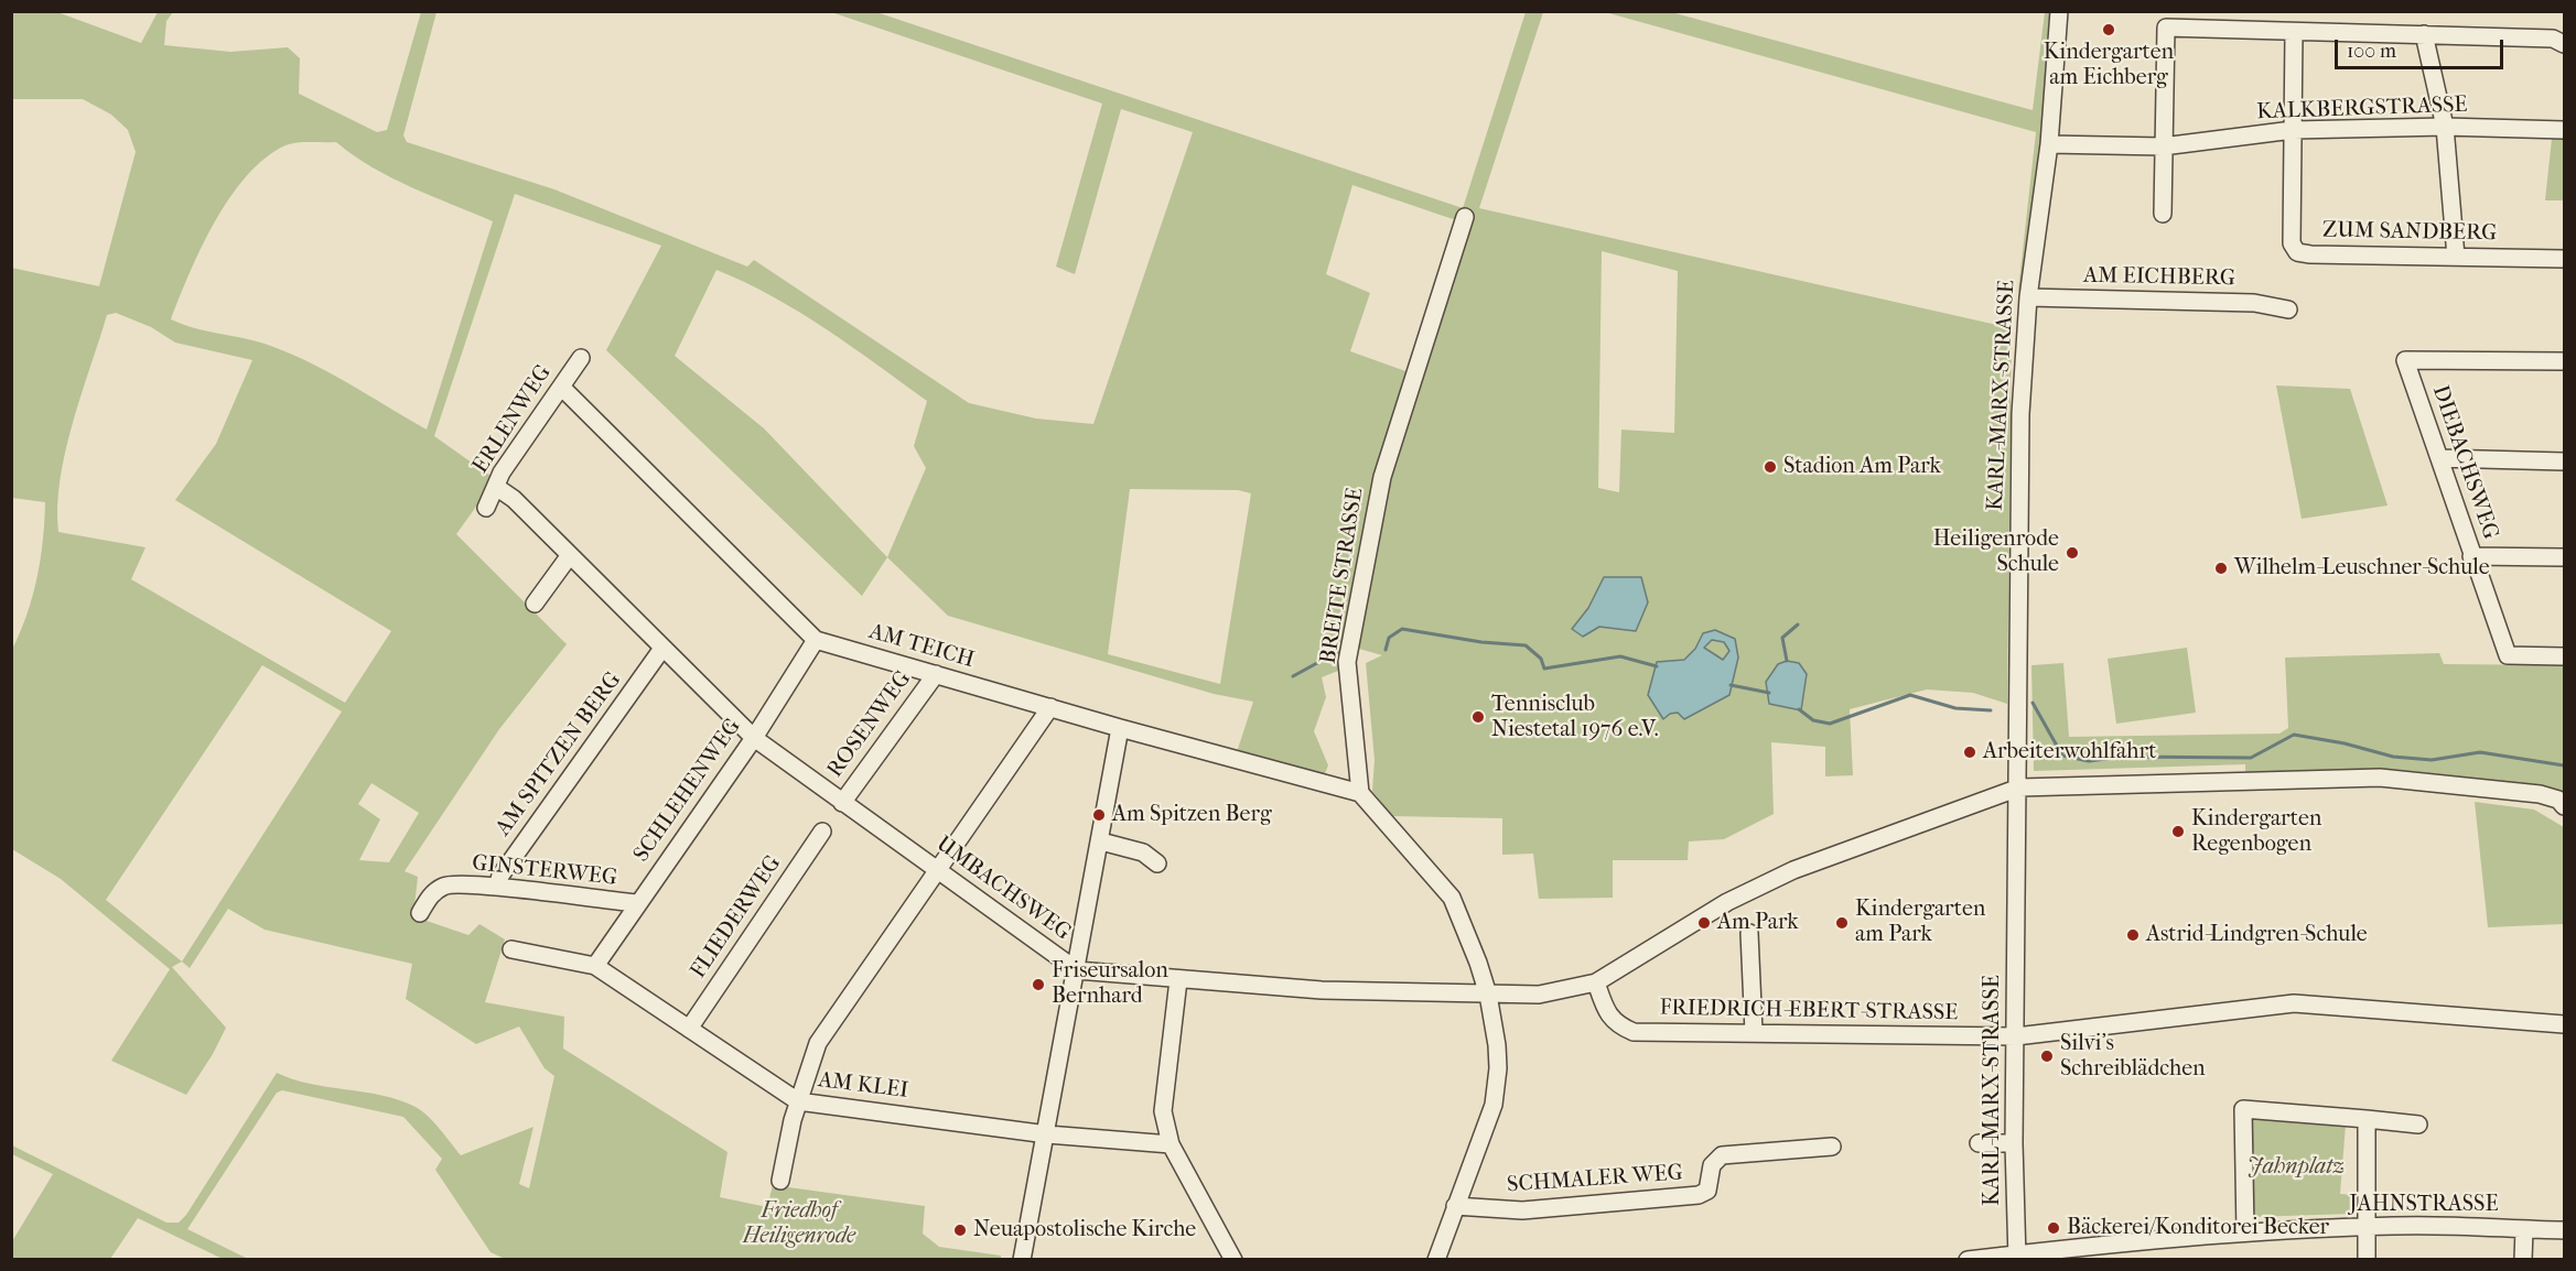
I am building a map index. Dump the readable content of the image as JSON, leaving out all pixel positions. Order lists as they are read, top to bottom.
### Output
{
  "streets": {
    "street": [
      "KALKBERGSTRASSE",
      "ZUM SANDBERG",
      "AM EICHBERG",
      "KARL-MARX-STRASSE",
      "ERLENWEG",
      "DIEBACHSWEG",
      "BREITE STRASSE",
      "AM TEICH",
      "ROSENWEG",
      "AM SPITZEN BERG",
      "SCHLEHENWEG",
      "GINSTERWEG",
      "UMBACHSWEG",
      "FLIEDERWEG",
      "FRIEDRICH-EBERT-STRASSE",
      "AM KLEI",
      "SCHMALER WEG",
      "JAHNSTRASSE"
    ]
  },
  "crossings": [
    ["KALKBERGSTRASSE", "ZUM SANDBERG"],
    ["KALKBERGSTRASSE", "KARL-MARX-STRASSE"],
    ["AM EICHBERG", "KARL-MARX-STRASSE"],
    ["KARL-MARX-STRASSE", "UMBACHSWEG"],
    ["KARL-MARX-STRASSE", "FRIEDRICH-EBERT-STRASSE"],
    ["KARL-MARX-STRASSE", "JAHNSTRASSE"],
    ["ERLENWEG", "AM TEICH"],
    ["ERLENWEG", "UMBACHSWEG"],
    ["BREITE STRASSE", "AM TEICH"],
    ["AM TEICH", "ROSENWEG"],
    ["AM TEICH", "SCHLEHENWEG"],
    ["ROSENWEG", "UMBACHSWEG"],
    ["AM SPITZEN BERG", "GINSTERWEG"],
    ["AM SPITZEN BERG", "UMBACHSWEG"],
    ["SCHLEHENWEG", "GINSTERWEG"],
    ["SCHLEHENWEG", "UMBACHSWEG"],
    ["SCHLEHENWEG", "AM KLEI"],
    ["UMBACHSWEG", "FRIEDRICH-EBERT-STRASSE"],
    ["FLIEDERWEG", "AM KLEI"]
  ],
  "parks": ["Jahnplatz", "Friedhof Heiligenrode"],
  "places": [
    "Kindergarten am Eichberg",
    "Stadion Am Park",
    "Heiligenrode Schule",
    "Wilhelm-Leuschner-Schule",
    "Tennisclub Niestetal 1976 e.V.",
    "Arbeiterwohlfahrt",
    "Am Spitzen Berg",
    "Kindergarten Regenbogen",
    "Am Park",
    "Kindergarten am Park",
    "Astrid-Lindgren-Schule",
    "Friseursalon Bernhard",
    "Silvi's Schreiblädchen",
    "Bäckerei/Konditorei Becker",
    "Neuapostolische Kirche"
  ],
  "scale_bar": "100 m"
}
